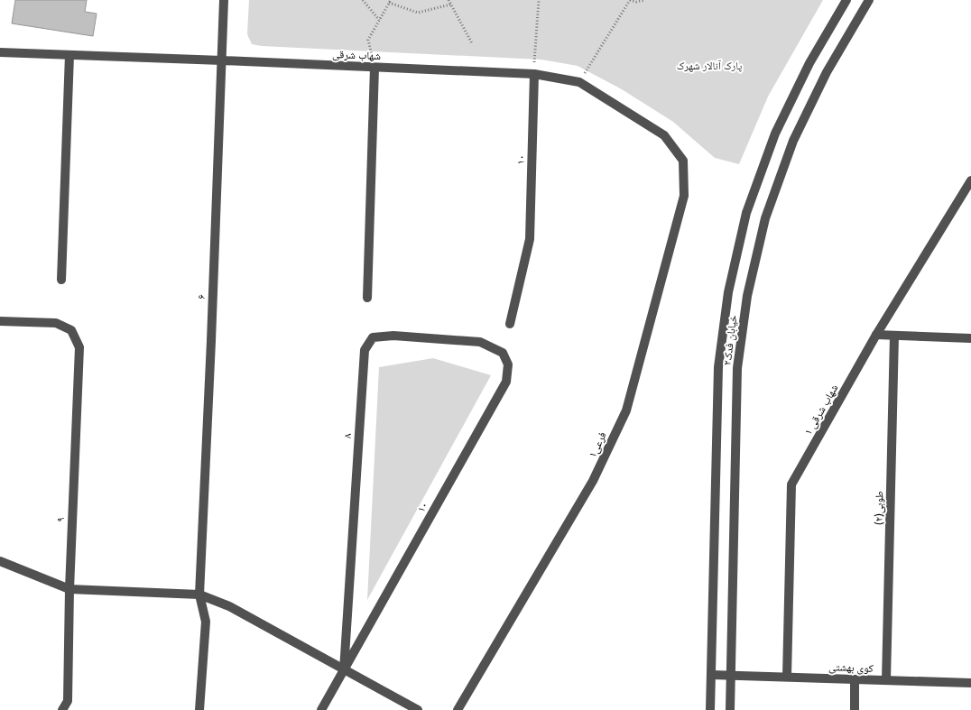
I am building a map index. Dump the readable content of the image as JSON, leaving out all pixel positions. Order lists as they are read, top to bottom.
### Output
{
  "streets": {
    "street": [
      "شهاب شرقی",
      "۱۰",
      "۶",
      "خیابان فدک۲",
      "شهاب شرقی ۱",
      "۸",
      "فرعی۱",
      "طوبی(۲)",
      "۹",
      "کوی بهشتی"
    ]
  },
  "crossings": [
    ["شهاب شرقی", "۱۰"],
    ["شهاب شرقی", "۶"],
    ["شهاب شرقی", "فرعی۱"],
    ["۱۰", "۸"],
    ["خیابان فدک۲", "کوی بهشتی"],
    ["شهاب شرقی ۱", "کوی بهشتی"],
    ["طوبی(۲)", "کوی بهشتی"]
  ],
  "parks": ["پارک آنالار شهرک"]
}
